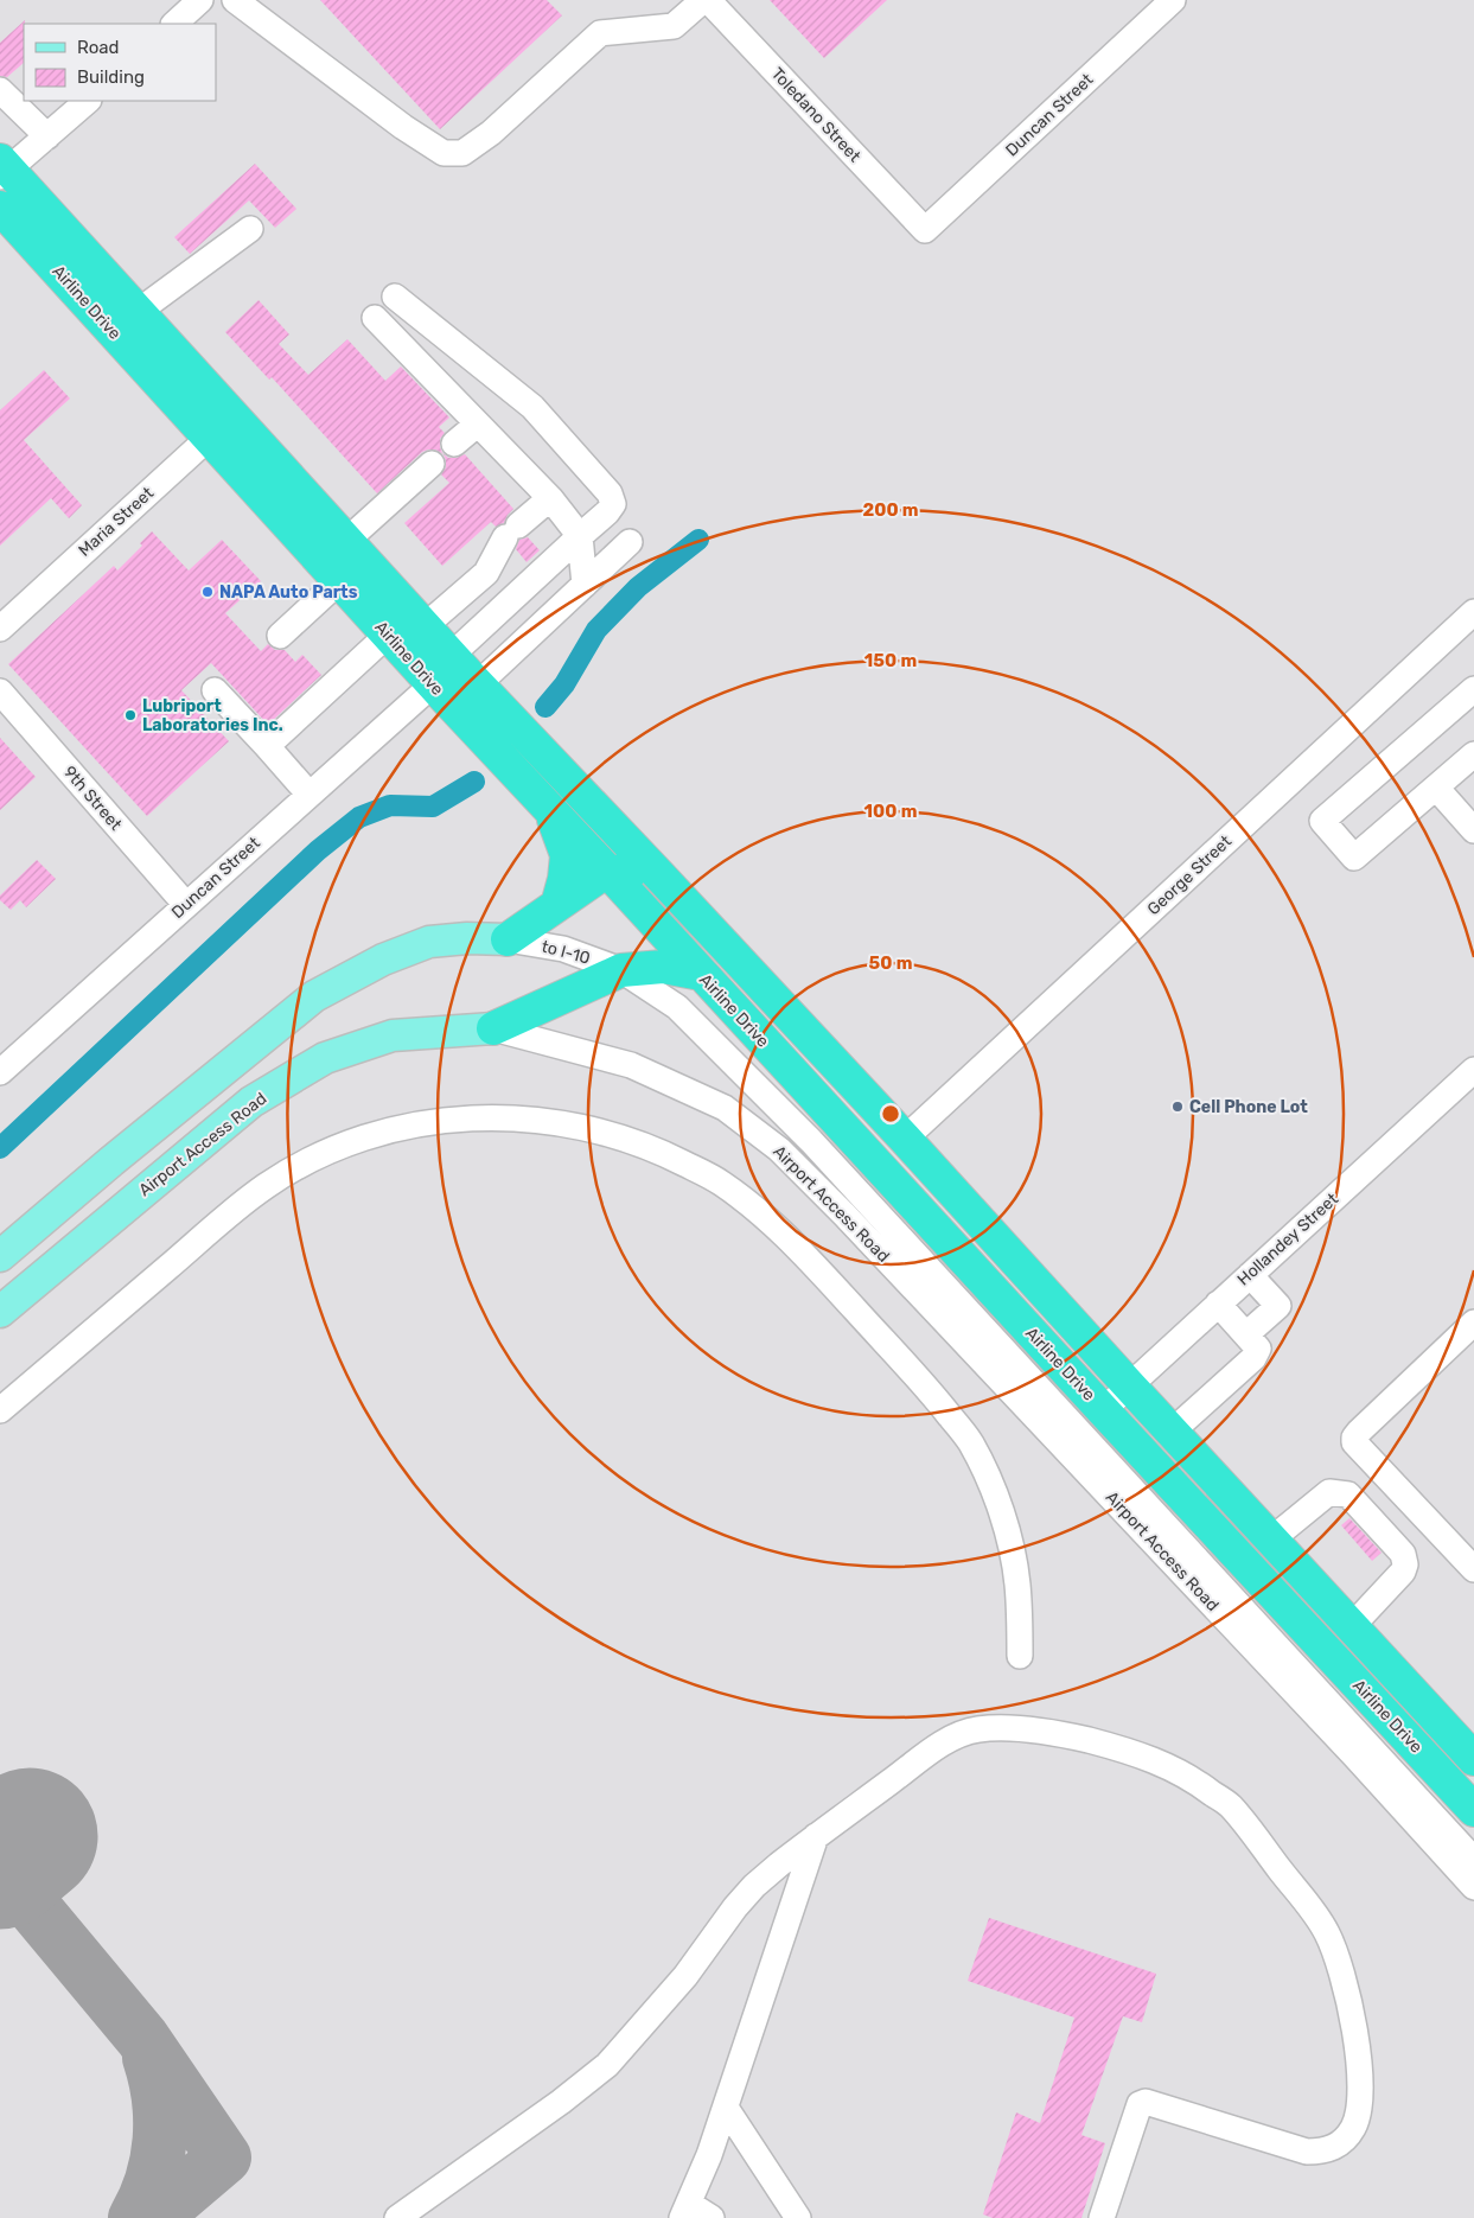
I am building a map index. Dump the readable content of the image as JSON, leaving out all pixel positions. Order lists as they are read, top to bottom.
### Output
{
  "streets": {
    "highway": ["Airline Drive"],
    "main road": ["Airport Access Road"],
    "street": [
      "Toledano Street",
      "Duncan Street",
      "Maria Street",
      "9th Street",
      "George Street",
      "to I-10",
      "Hollandey Street"
    ]
  },
  "crossings": [
    ["Toledano Street", "Duncan Street"],
    ["Duncan Street", "Airline Drive"],
    ["Duncan Street", "9th Street"],
    ["Airline Drive", "Maria Street"],
    ["Airline Drive", "George Street"],
    ["Airline Drive", "Hollandey Street"],
    ["to I-10", "Airport Access Road"]
  ],
  "places": ["NAPA Auto Parts", "Lubriport Laboratories Inc.", "Cell Phone Lot"],
  "legend": ["Road", "Building"],
  "rings": [
    "200 m",
    "150 m",
    "100 m",
    "50 m"
  ]
}
